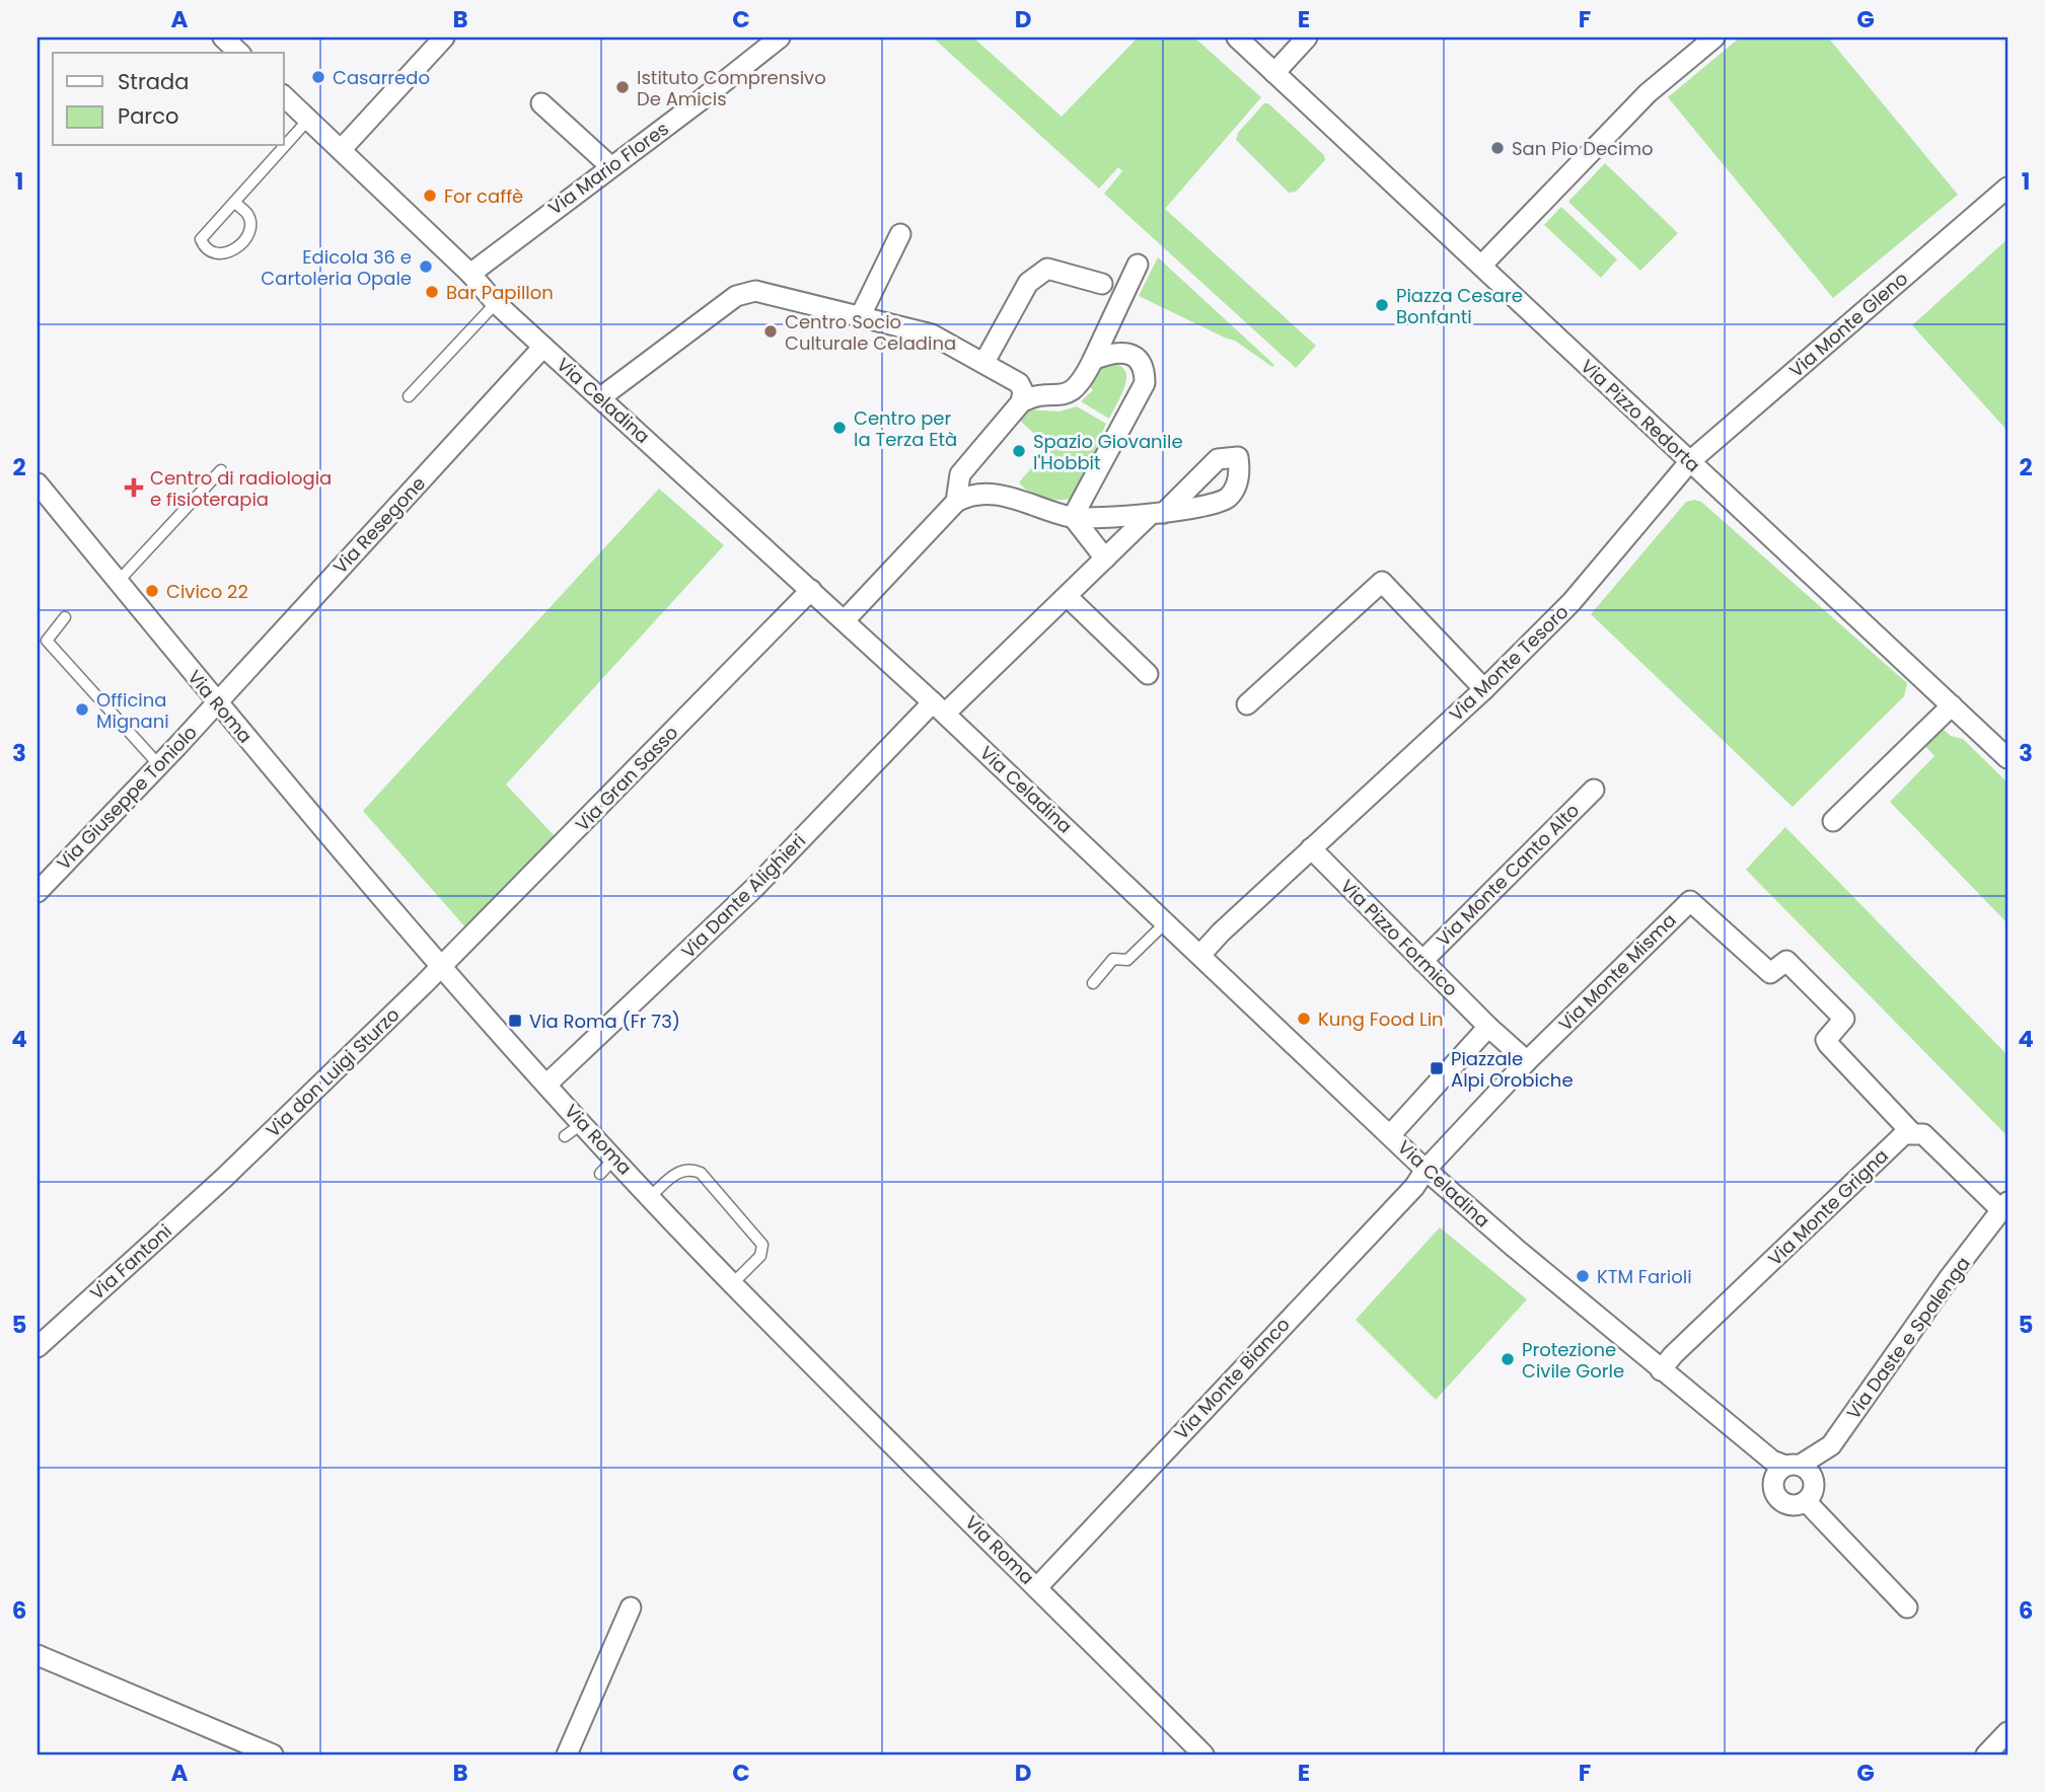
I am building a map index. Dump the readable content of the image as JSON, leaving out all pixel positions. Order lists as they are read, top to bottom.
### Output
{
  "streets": {
    "street": [
      "Via Mario Flores",
      "Via Monte Gleno",
      "Via Celadina",
      "Via Pizzo Redorta",
      "Via Resegone",
      "Via Monte Tesoro",
      "Via Roma",
      "Via Gran Sasso",
      "Via Giuseppe Toniolo",
      "Via Monte Canto Alto",
      "Via Dante Alighieri",
      "Via Pizzo Formico",
      "Via Monte Misma",
      "Via don Luigi Sturzo",
      "Via Monte Grigna",
      "Via Fantoni",
      "Via Daste e Spalenga",
      "Via Monte Bianco"
    ]
  },
  "crossings": [
    ["Via Mario Flores", "Via Celadina"],
    ["Via Monte Gleno", "Via Pizzo Redorta"],
    ["Via Monte Gleno", "Via Monte Tesoro"],
    ["Via Celadina", "Via Resegone"],
    ["Via Celadina", "Via Monte Tesoro"],
    ["Via Celadina", "Via Gran Sasso"],
    ["Via Celadina", "Via Dante Alighieri"],
    ["Via Celadina", "Via Monte Grigna"],
    ["Via Celadina", "Via Daste e Spalenga"],
    ["Via Celadina", "Via Monte Bianco"],
    ["Via Pizzo Redorta", "Via Monte Tesoro"],
    ["Via Resegone", "Via Roma"],
    ["Via Resegone", "Via Giuseppe Toniolo"],
    ["Via Monte Tesoro", "Via Pizzo Formico"],
    ["Via Roma", "Via Gran Sasso"],
    ["Via Roma", "Via Giuseppe Toniolo"],
    ["Via Roma", "Via Dante Alighieri"],
    ["Via Roma", "Via don Luigi Sturzo"],
    ["Via Roma", "Via Monte Bianco"],
    ["Via Gran Sasso", "Via don Luigi Sturzo"],
    ["Via Monte Canto Alto", "Via Pizzo Formico"],
    ["Via Pizzo Formico", "Via Monte Misma"],
    ["Via Pizzo Formico", "Via Monte Bianco"],
    ["Via Monte Misma", "Via Monte Grigna"],
    ["Via Monte Misma", "Via Monte Bianco"],
    ["Via don Luigi Sturzo", "Via Fantoni"]
  ],
  "places": {
    "other": [
      "Casarredo",
      "Istituto Comprensivo De Amicis",
      "San Pio Decimo",
      "For caffè",
      "Edicola 36 e Cartoleria Opale",
      "Bar Papillon",
      "Piazza Cesare Bonfanti",
      "Centro Socio Culturale Celadina",
      "Centro per la Terza Età",
      "Spazio Giovanile l'Hobbit",
      "Civico 22",
      "Officina Mignani",
      "Kung Food Lin",
      "KTM Farioli",
      "Protezione Civile Gorle"
    ],
    "health": ["Centro di radiologia e fisioterapia"],
    "transit": ["Via Roma (Fr 73)", "Piazzale Alpi Orobiche"]
  },
  "legend": ["Strada", "Parco"],
  "grid": {
    "columns": [
      "A",
      "B",
      "C",
      "D",
      "E",
      "F",
      "G"
    ],
    "rows": [
      "1",
      "2",
      "3",
      "4",
      "5",
      "6"
    ]
  }
}
